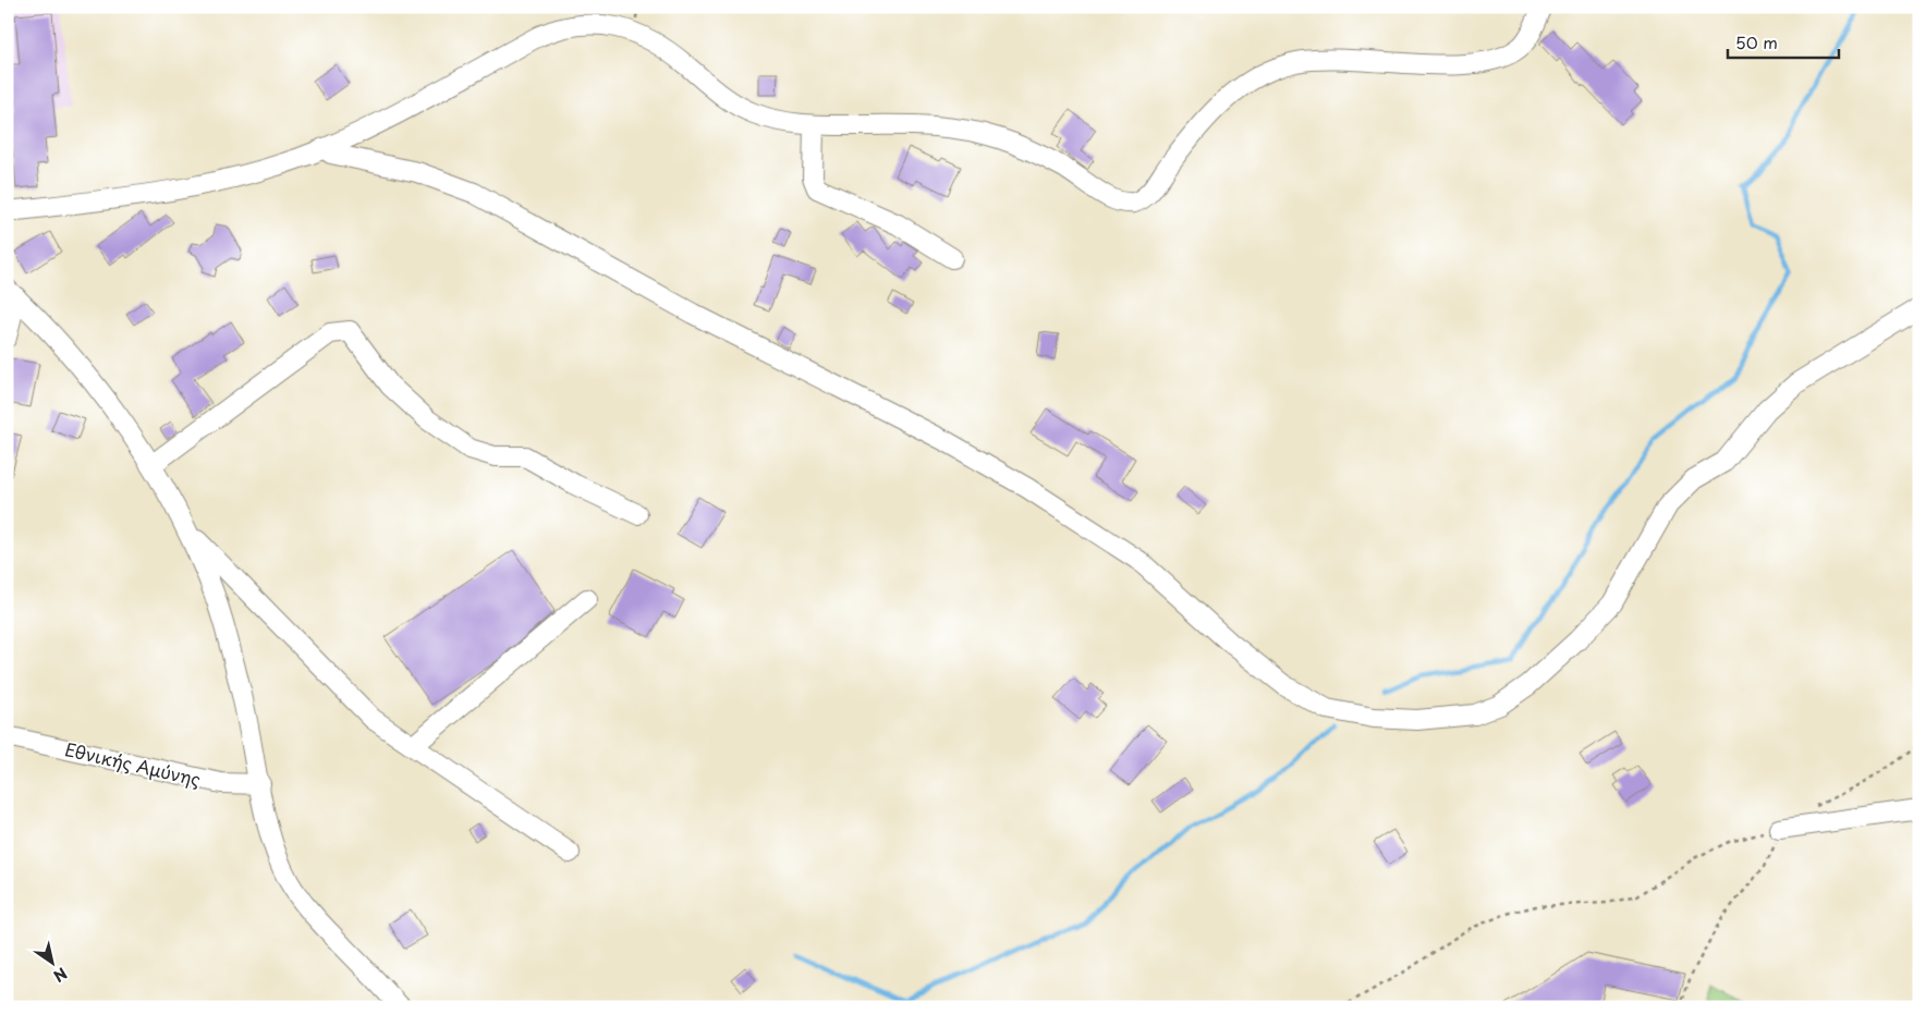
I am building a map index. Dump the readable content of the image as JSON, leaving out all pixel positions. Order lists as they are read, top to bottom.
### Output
{
  "streets": {
    "street": ["Εθνικής Αμύνης"]
  },
  "scale_bar": "50 m",
  "north": "bottom right"
}
